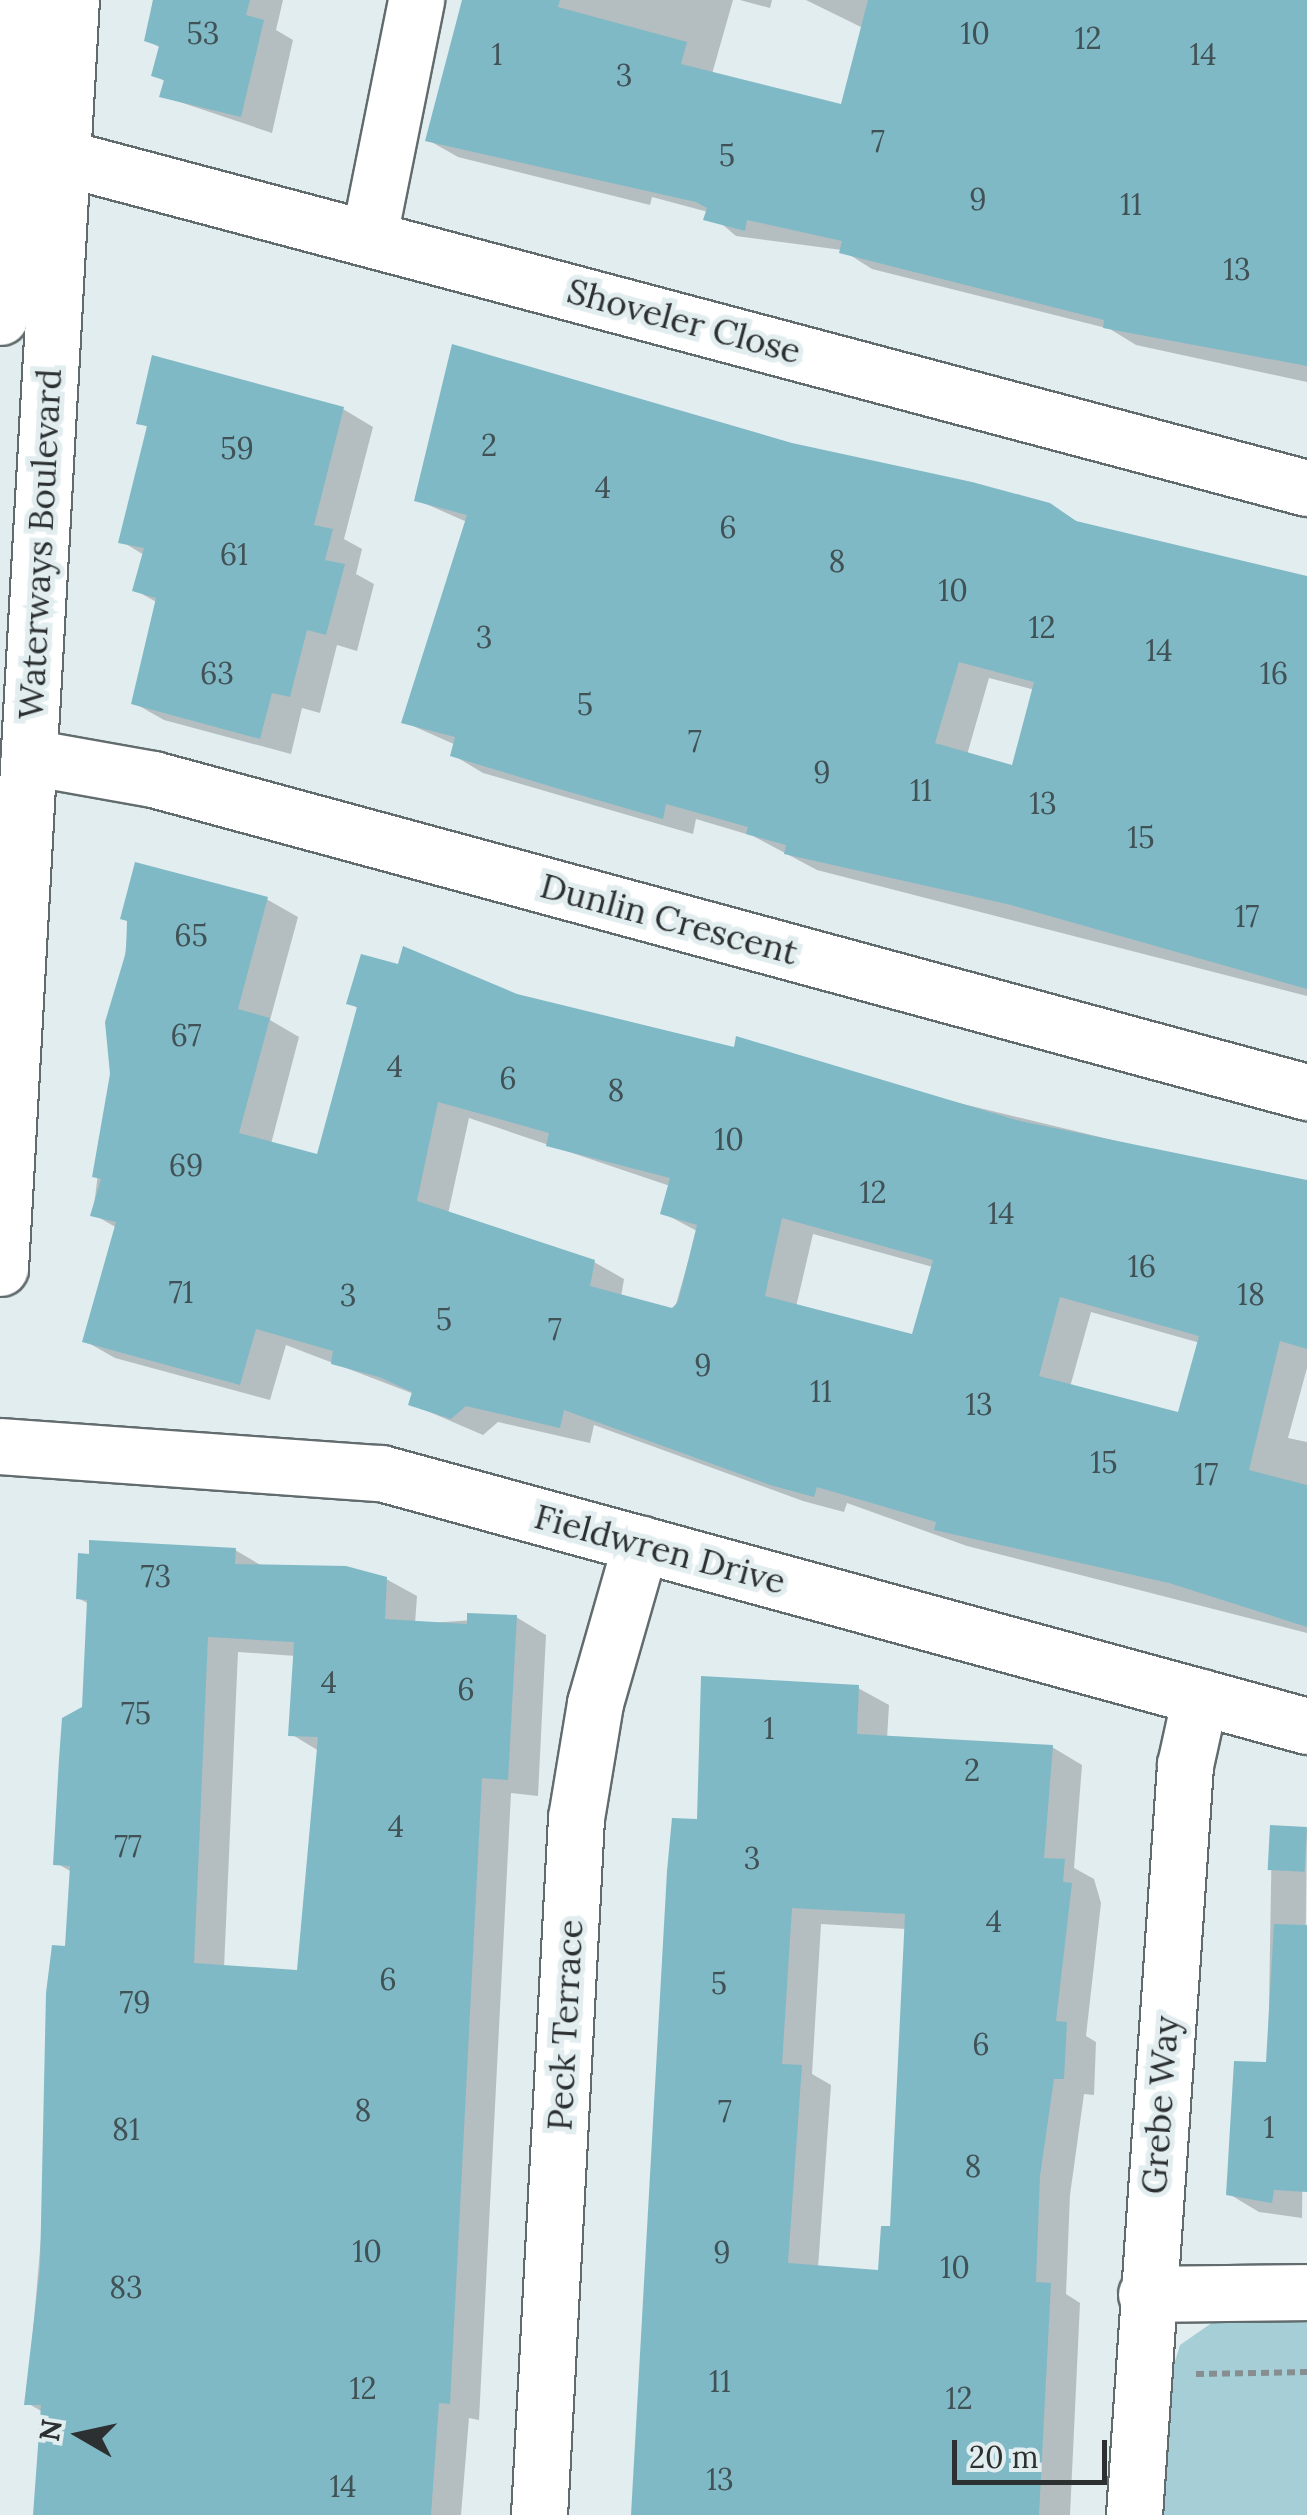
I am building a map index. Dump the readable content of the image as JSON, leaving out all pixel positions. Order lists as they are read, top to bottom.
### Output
{
  "streets": {
    "street": [
      "Shoveler Close",
      "Waterways Boulevard",
      "Dunlin Crescent",
      "Fieldwren Drive",
      "Peck Terrace",
      "Grebe Way"
    ]
  },
  "crossings": [
    ["Shoveler Close", "Waterways Boulevard"],
    ["Waterways Boulevard", "Dunlin Crescent"],
    ["Fieldwren Drive", "Peck Terrace"],
    ["Fieldwren Drive", "Grebe Way"]
  ],
  "house_numbers": [
    "53",
    "10",
    "12",
    "1",
    "14",
    "3",
    "7",
    "5",
    "9",
    "11",
    "13",
    "2",
    "59",
    "4",
    "6",
    "61",
    "8",
    "10",
    "12",
    "3",
    "14",
    "63",
    "16",
    "5",
    "7",
    "9",
    "11",
    "13",
    "15",
    "17",
    "65",
    "67",
    "4",
    "6",
    "8",
    "10",
    "69",
    "12",
    "14",
    "16",
    "71",
    "18",
    "3",
    "5",
    "7",
    "9",
    "11",
    "13",
    "15",
    "17",
    "73",
    "4",
    "6",
    "75",
    "1",
    "2",
    "4",
    "77",
    "3",
    "4",
    "6",
    "5",
    "79",
    "6",
    "8",
    "7",
    "1",
    "81",
    "8",
    "10",
    "9",
    "10",
    "83",
    "11",
    "12",
    "12",
    "13",
    "14"
  ],
  "scale_bar": "20 m",
  "north": "left"
}
